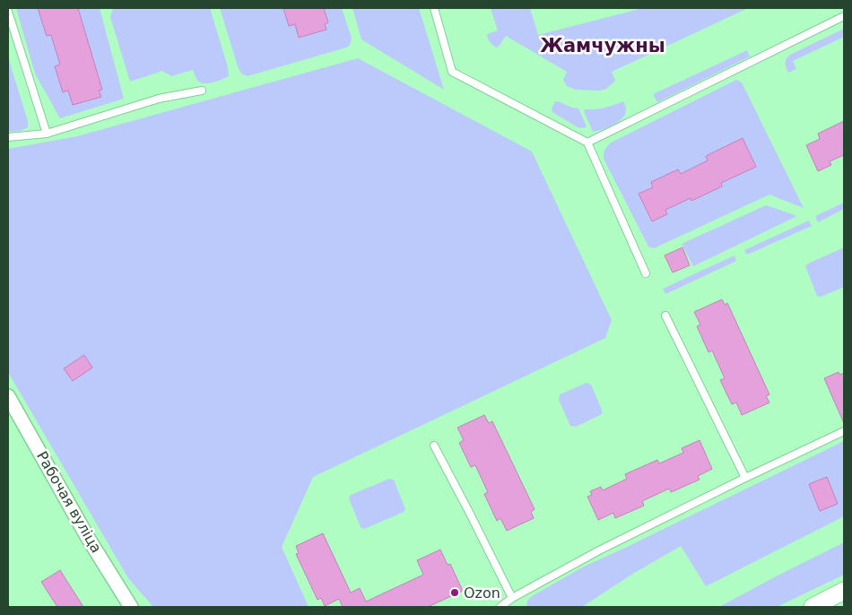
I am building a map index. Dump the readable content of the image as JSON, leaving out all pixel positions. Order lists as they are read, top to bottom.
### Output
{
  "streets": {
    "street": ["Рабочая вуліца"]
  },
  "districts": ["Жамчужны"],
  "places": ["Ozon"]
}
